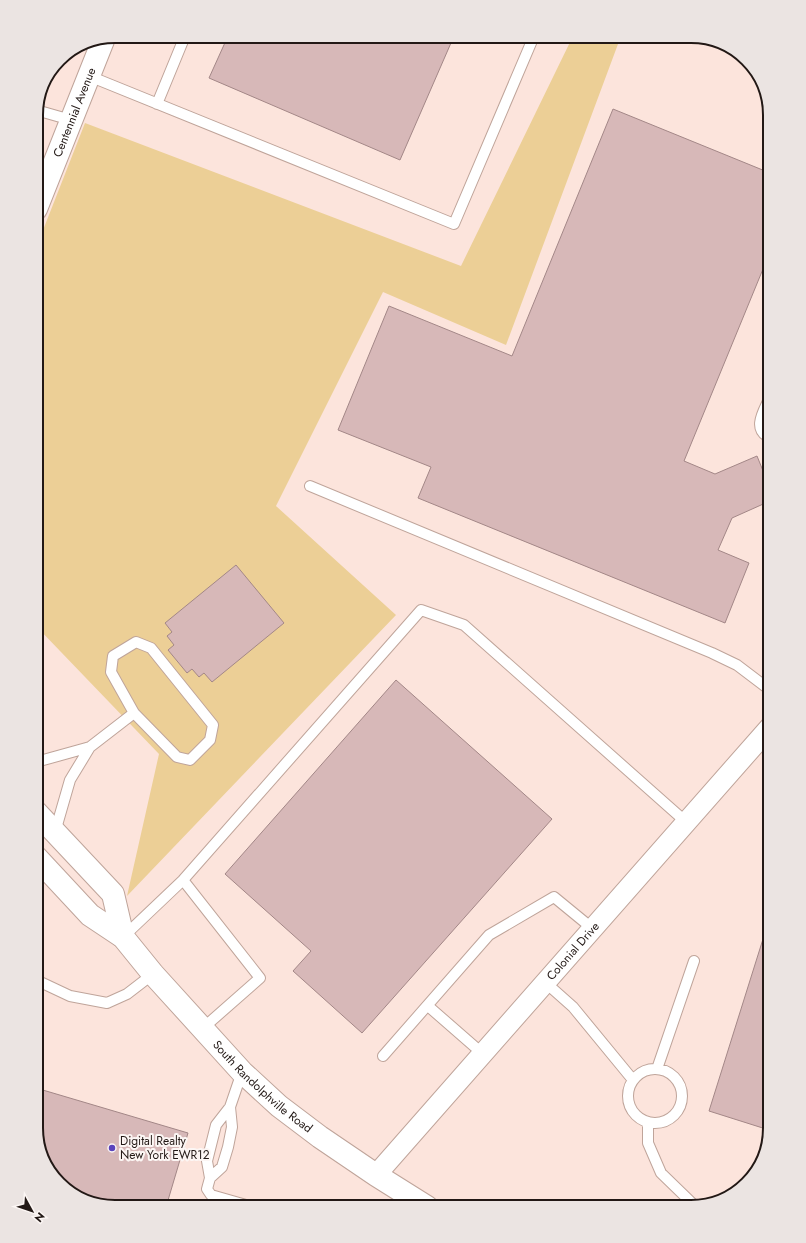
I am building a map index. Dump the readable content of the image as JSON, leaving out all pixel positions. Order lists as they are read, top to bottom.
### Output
{
  "streets": {
    "main road": ["Centennial Avenue", "South Randolphville Road"],
    "street": ["Colonial Drive"]
  },
  "crossings": [
    ["Colonial Drive", "South Randolphville Road"]
  ],
  "places": ["Digital Realty New York EWR12"],
  "north": "bottom right"
}
